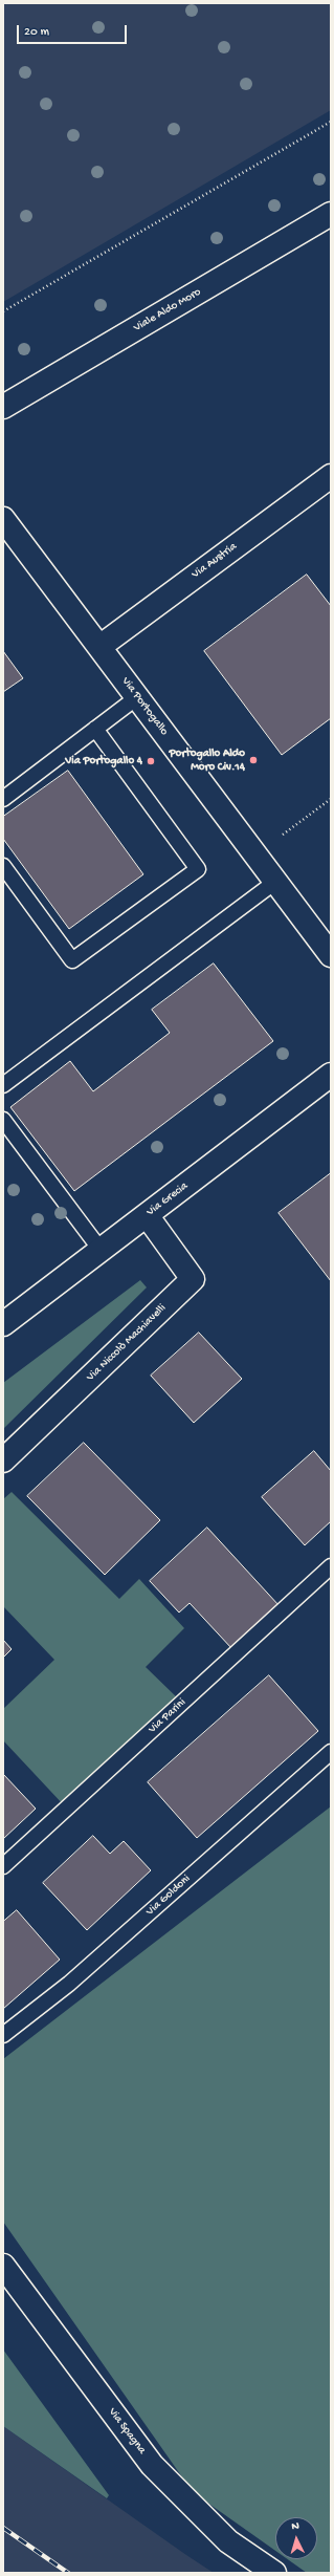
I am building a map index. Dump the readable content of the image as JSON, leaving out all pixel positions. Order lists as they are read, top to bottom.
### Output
{
  "streets": {
    "street": [
      "Viale Aldo Moro",
      "Via Austria",
      "Via Portogallo",
      "Via Grecia",
      "Via Niccolò Machiavelli",
      "Via Spagna"
    ],
    "lane": ["Via Parini", "Via Goldoni"]
  },
  "crossings": [
    ["Via Austria", "Via Portogallo"],
    ["Via Grecia", "Via Niccolò Machiavelli"]
  ],
  "places": ["Portogallo Aldo Moro Civ.14", "Via Portogallo 4"],
  "scale_bar": "20 m",
  "north": "top"
}
